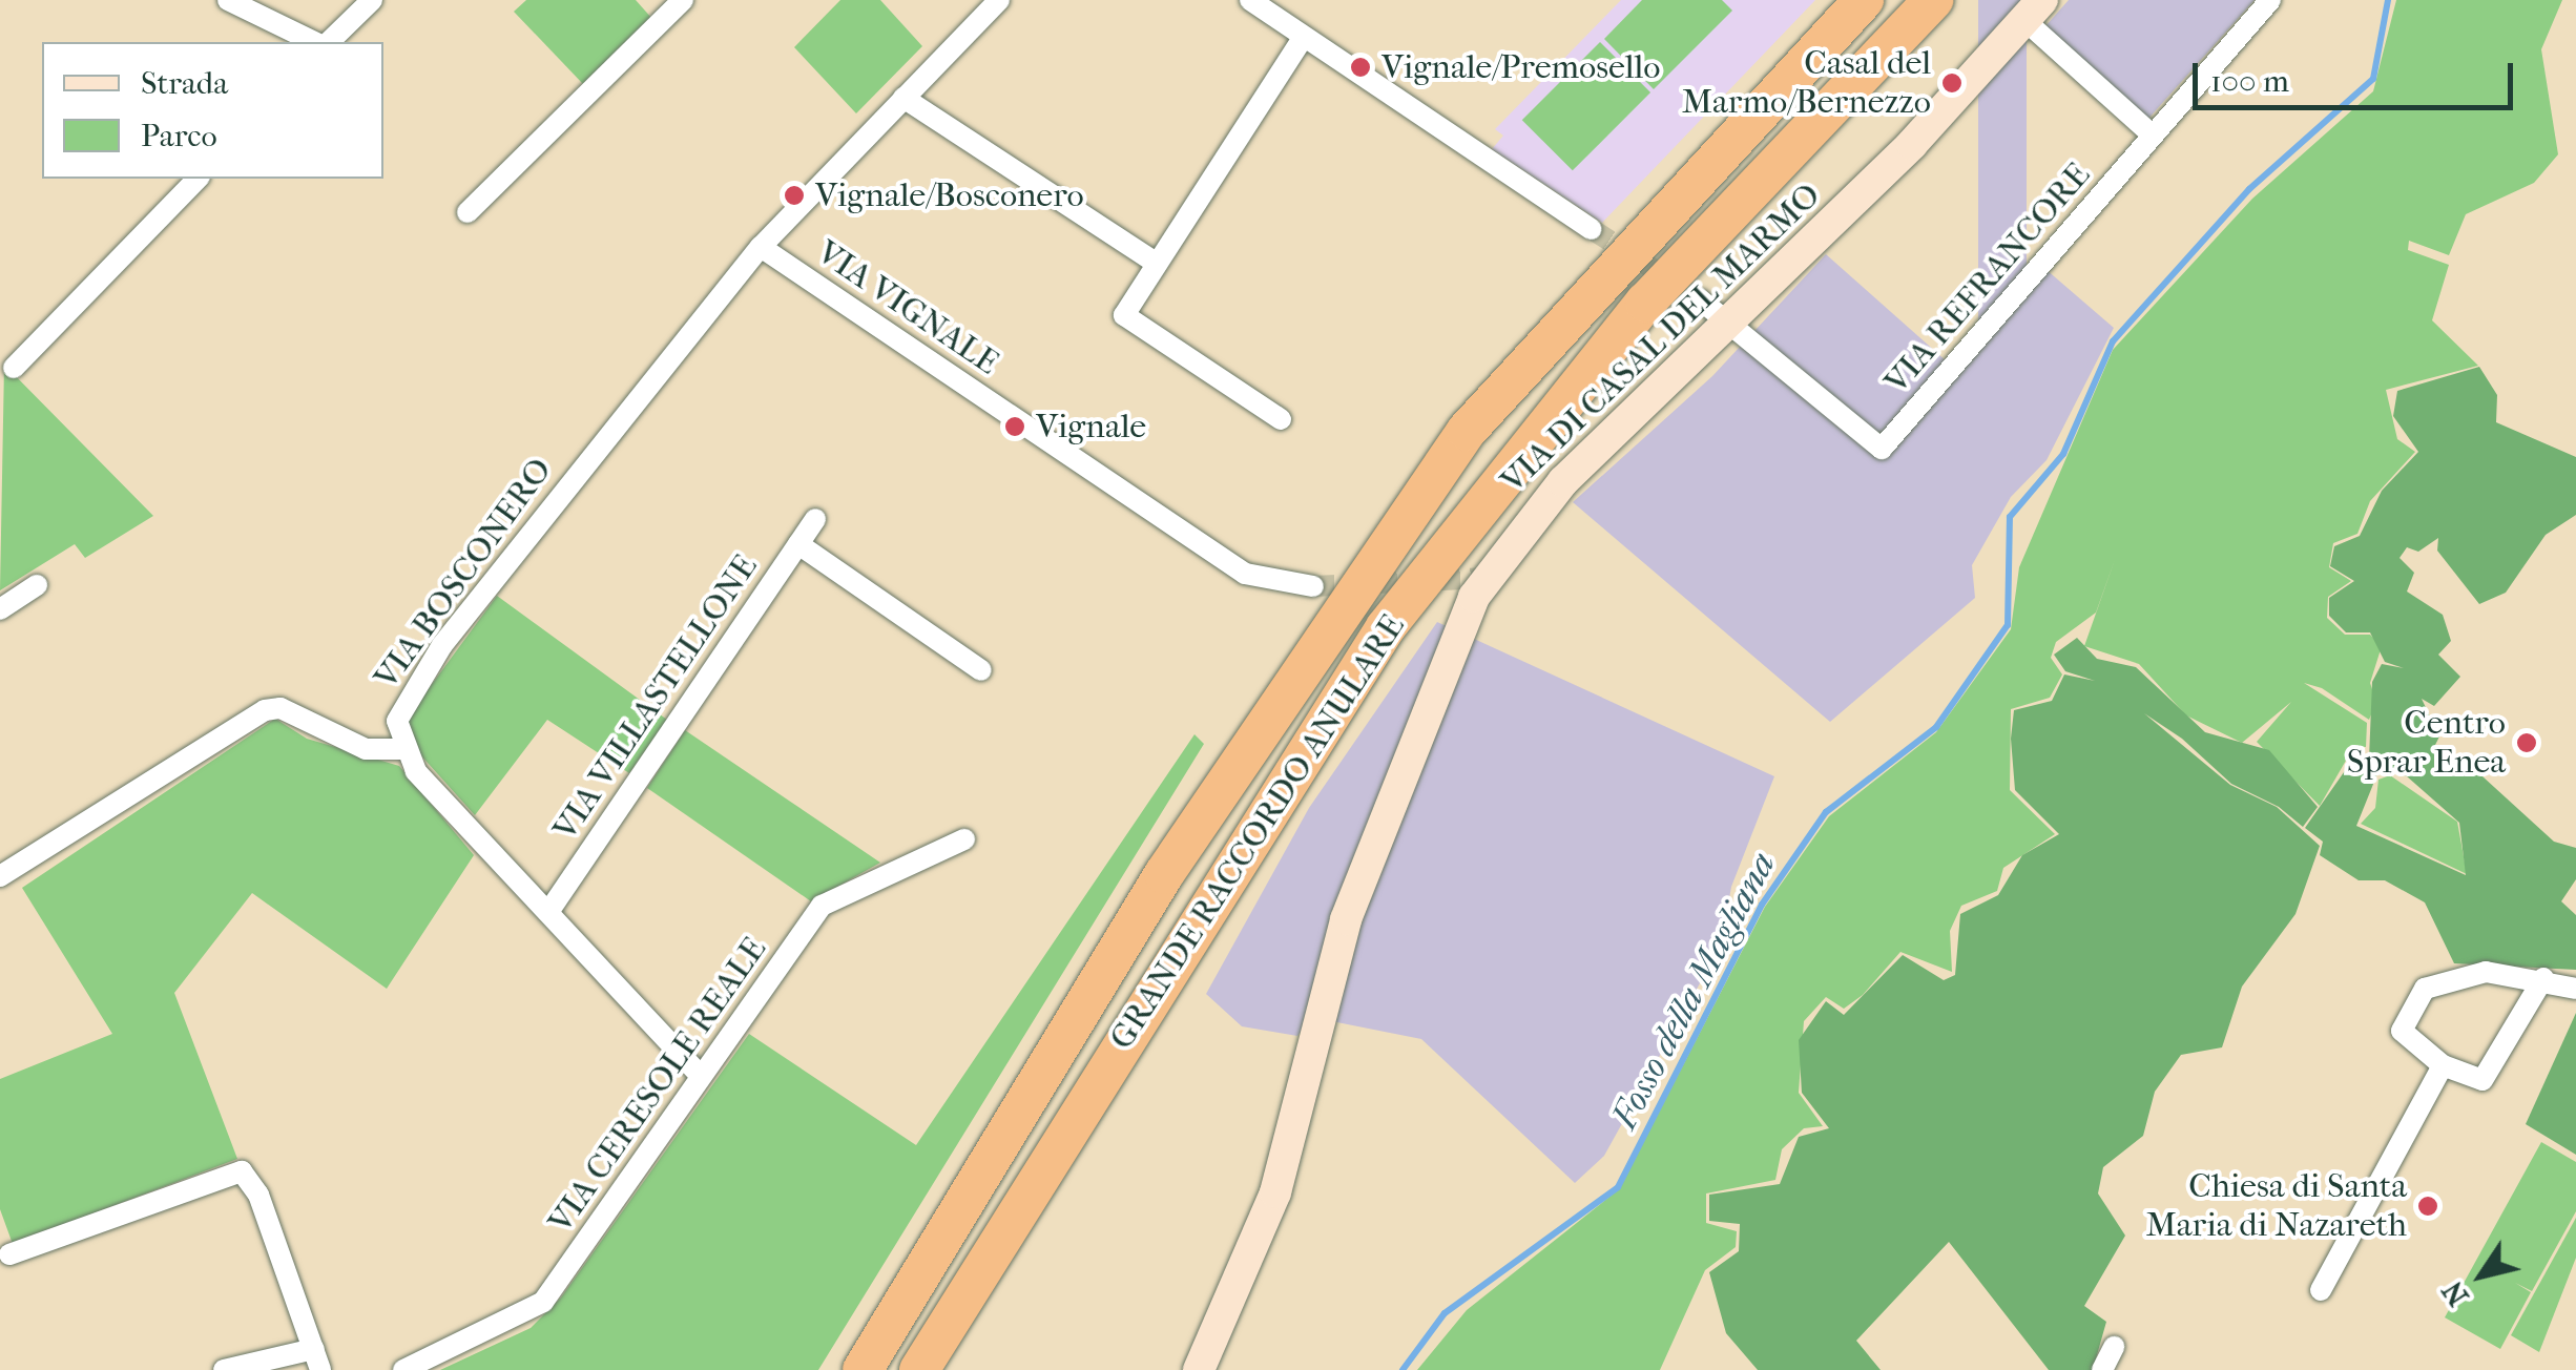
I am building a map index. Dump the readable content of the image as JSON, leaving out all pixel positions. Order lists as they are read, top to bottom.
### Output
{
  "streets": {
    "highway": ["GRANDE RACCORDO ANULARE"],
    "main road": ["VIA DI CASAL DEL MARMO"],
    "street": [
      "VIA REFRANCORE",
      "VIA VIGNALE",
      "VIA BOSCONERO",
      "VIA VILLASTELLONE",
      "VIA CERESOLE REALE"
    ]
  },
  "crossings": [
    ["VIA REFRANCORE", "VIA DI CASAL DEL MARMO"],
    ["VIA VIGNALE", "VIA BOSCONERO"]
  ],
  "water": ["Fosso della Magliana"],
  "places": [
    "Vignale/Premosello",
    "Casal del Marmo/Bernezzo",
    "Vignale/Bosconero",
    "Vignale",
    "Centro Sprar Enea",
    "Chiesa di Santa Maria di Nazareth"
  ],
  "legend": ["Strada", "Parco"],
  "scale_bar": "100 m",
  "north": "bottom left"
}
